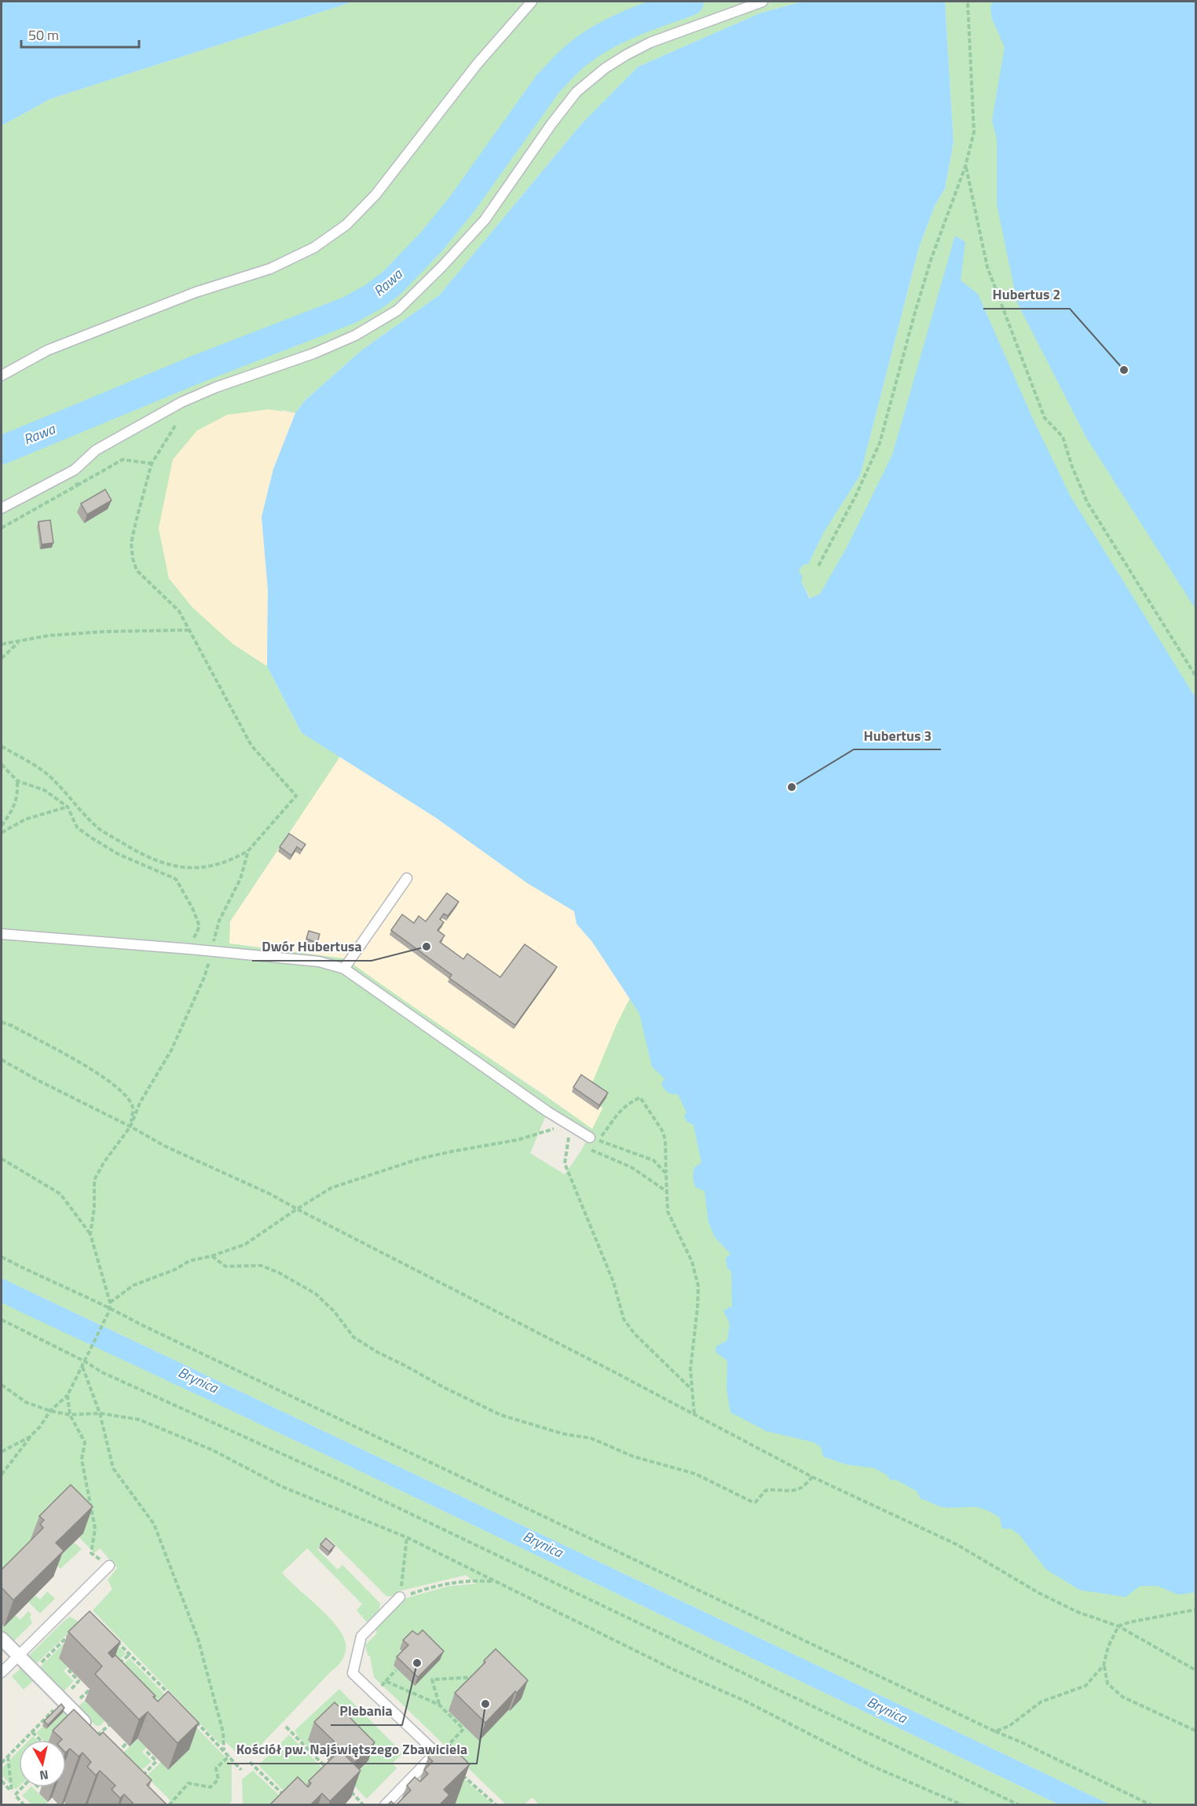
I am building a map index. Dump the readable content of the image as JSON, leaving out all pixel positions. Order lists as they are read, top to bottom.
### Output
{
  "water": ["Rawa", "Brynica"],
  "places": [
    "Hubertus 2",
    "Hubertus 3",
    "Dwór Hubertusa",
    "Plebania",
    "Kościół pw. Najświętszego Zbawiciela"
  ],
  "scale_bar": "50 m",
  "north": "bottom"
}
